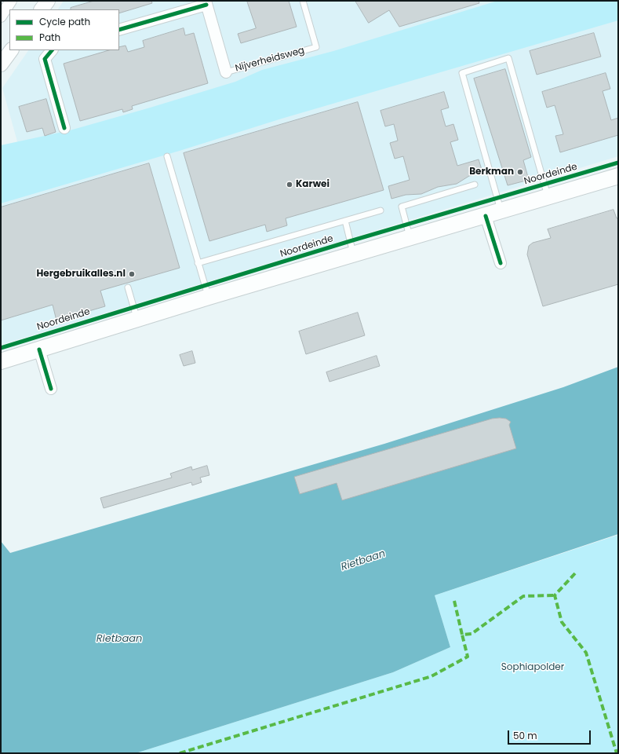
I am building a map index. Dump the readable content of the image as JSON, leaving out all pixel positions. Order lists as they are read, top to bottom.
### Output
{
  "streets": {
    "street": ["Nijverheidsweg"],
    "cycle path": ["Noordeinde"]
  },
  "water": ["Rietbaan"],
  "parks": ["Sophiapolder"],
  "places": ["Berkman", "Karwei", "Hergebruikalles.nl"],
  "legend": ["Cycle path", "Path"],
  "scale_bar": "50 m"
}
